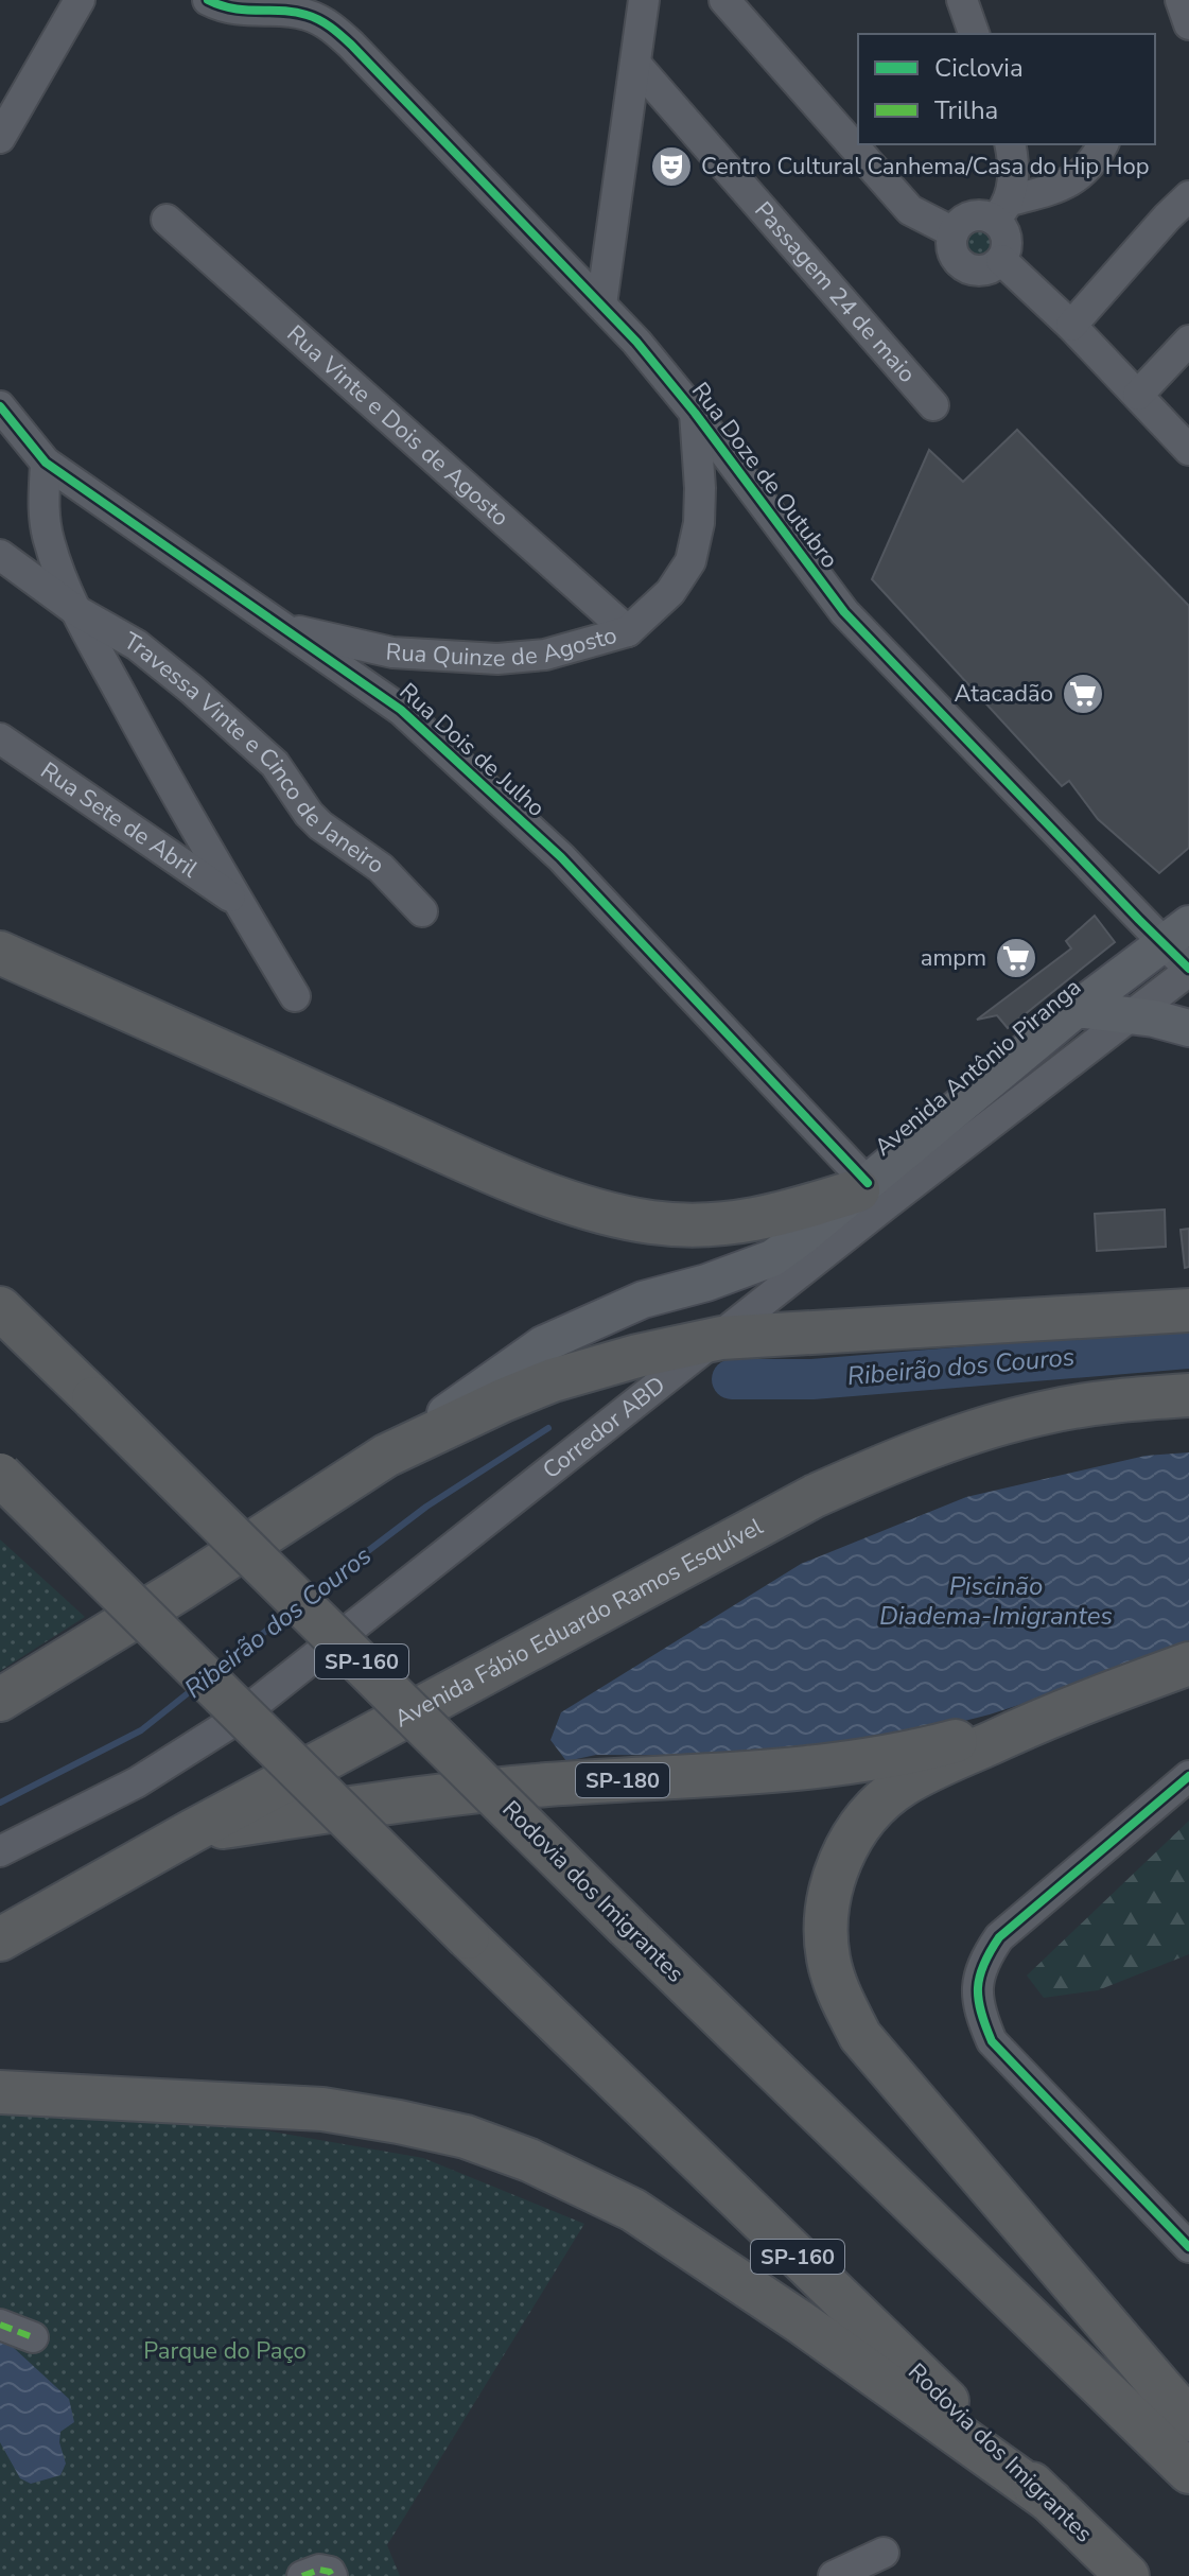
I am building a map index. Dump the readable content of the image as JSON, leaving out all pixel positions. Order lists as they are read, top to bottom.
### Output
{
  "streets": {
    "highway": [
      "Avenida Fábio Eduardo Ramos Esquível",
      "SP-160",
      "SP-180",
      "Rodovia dos Imigrantes"
    ],
    "main road": ["Avenida Antônio Piranga"],
    "street": [
      "Passagem 24 de maio",
      "Rua Vinte e Dois de Agosto",
      "Rua Doze de Outubro",
      "Rua Quinze de Agosto",
      "Rua Dois de Julho",
      "Travessa Vinte e Cinco de Janeiro",
      "Rua Sete de Abril",
      "Corredor ABD"
    ]
  },
  "crossings": [
    ["Rua Vinte e Dois de Agosto", "Rua Quinze de Agosto"],
    ["Rua Doze de Outubro", "Rua Quinze de Agosto"],
    ["Rua Doze de Outubro", "Avenida Antônio Piranga"],
    ["Rua Doze de Outubro", "Corredor ABD"],
    ["Rua Quinze de Agosto", "Rua Dois de Julho"],
    ["Rua Dois de Julho", "Travessa Vinte e Cinco de Janeiro"],
    ["Rua Dois de Julho", "Avenida Antônio Piranga"],
    ["Travessa Vinte e Cinco de Janeiro", "Rua Sete de Abril"],
    ["Avenida Fábio Eduardo Ramos Esquível", "SP-180"]
  ],
  "water": ["Ribeirão dos Couros", "Piscinão Diadema-Imigrantes"],
  "parks": ["Parque do Paço"],
  "places": {
    "theatre": ["Centro Cultural Canhema/Casa do Hip Hop"],
    "supermarket": ["Atacadão", "ampm"]
  },
  "legend": ["Ciclovia", "Trilha"]
}
